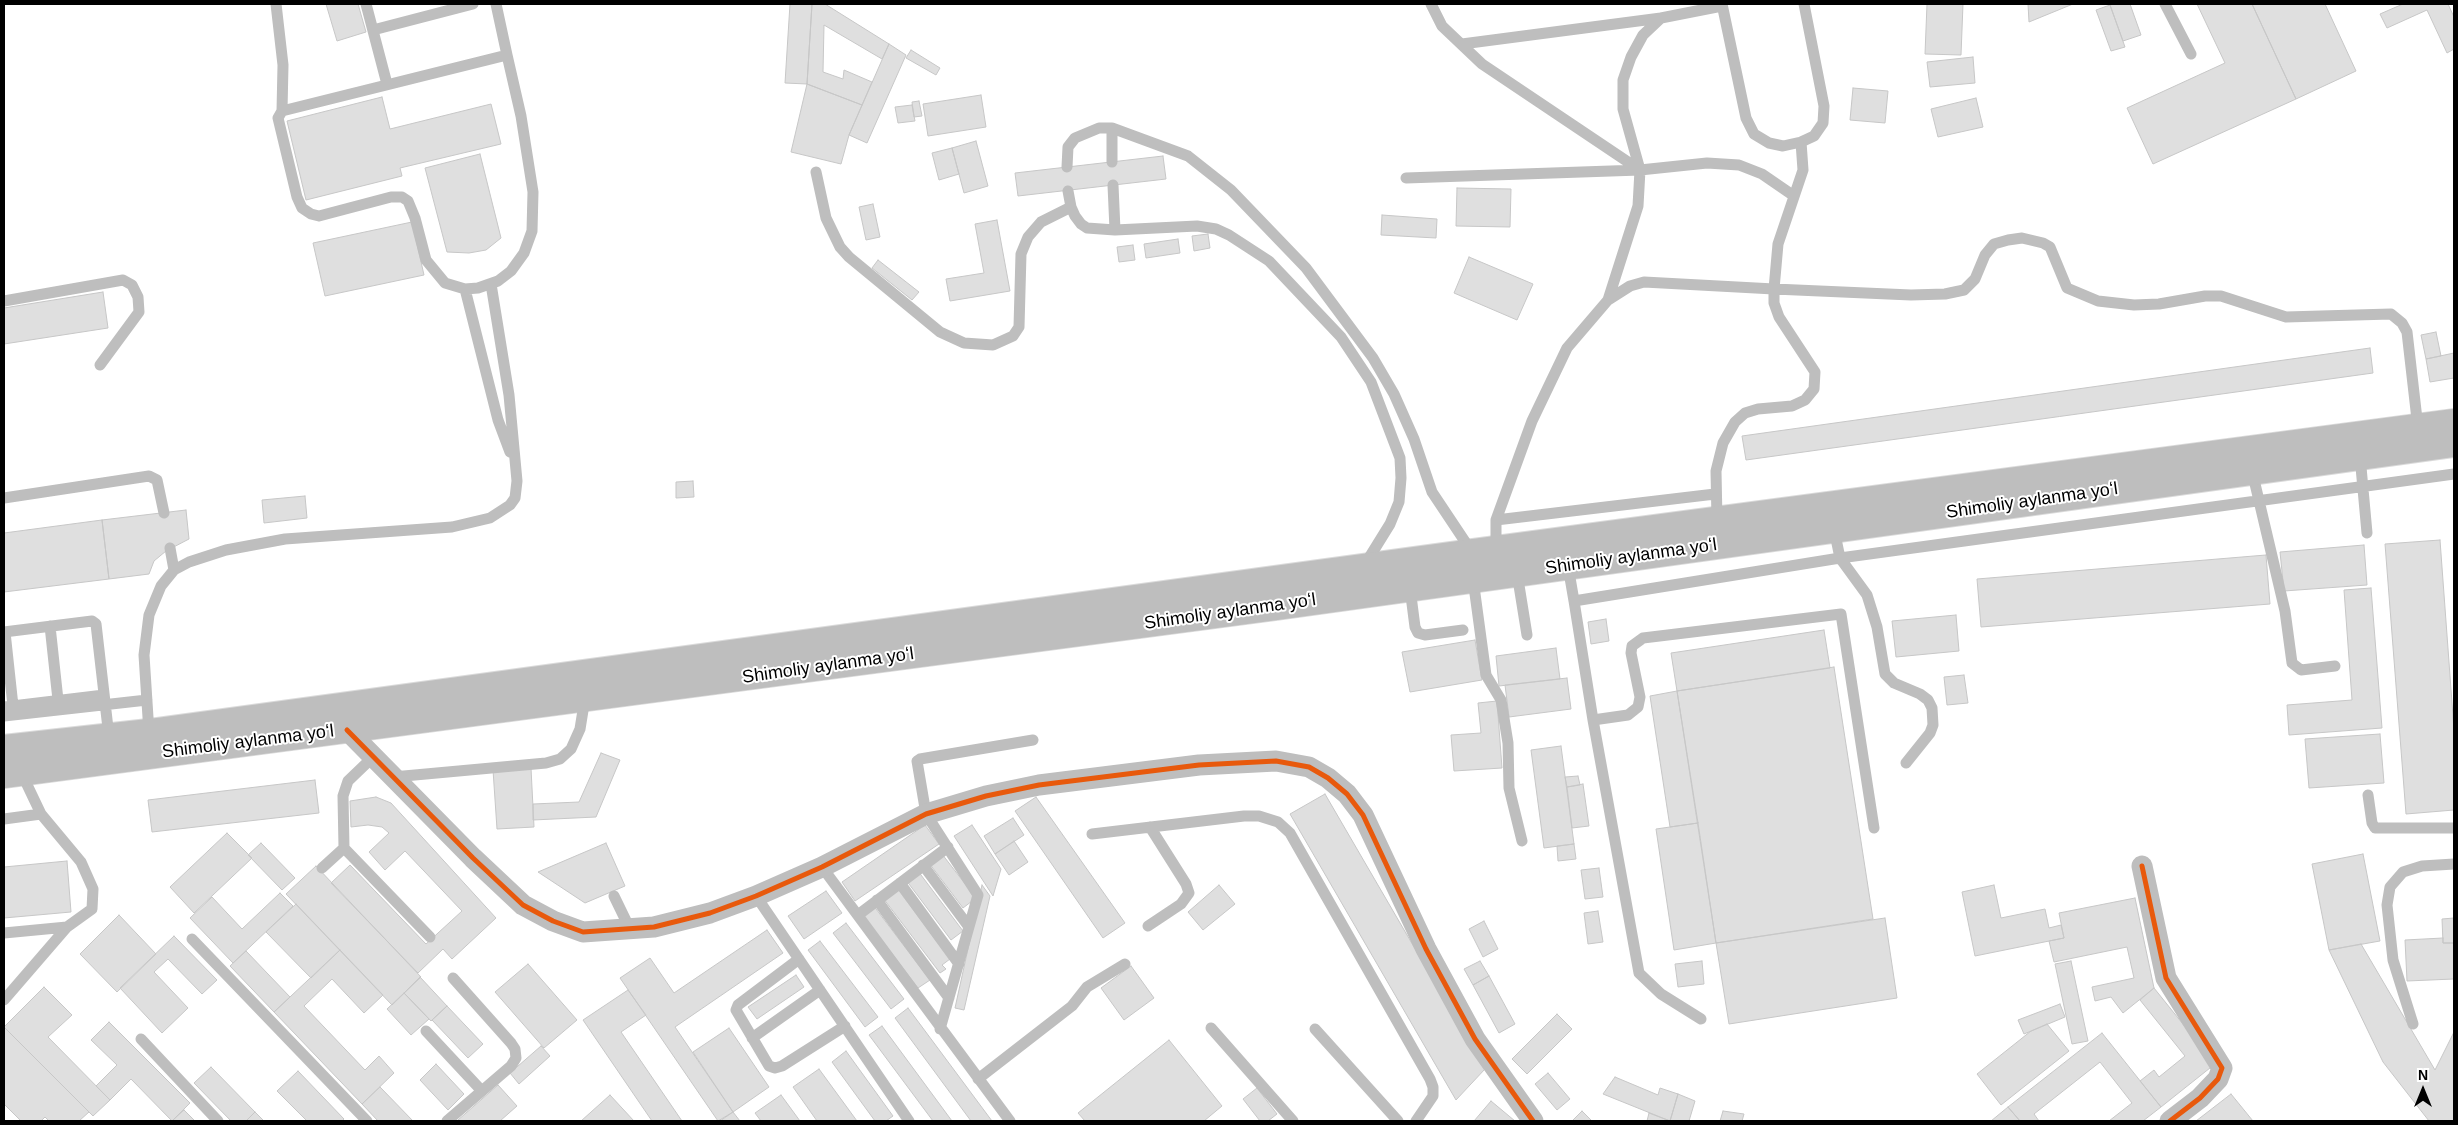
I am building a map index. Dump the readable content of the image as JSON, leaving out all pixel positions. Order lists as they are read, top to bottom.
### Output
{
  "streets": {
    "main road": ["Shimoliy aylanma yoʻl"]
  },
  "north": "top"
}
